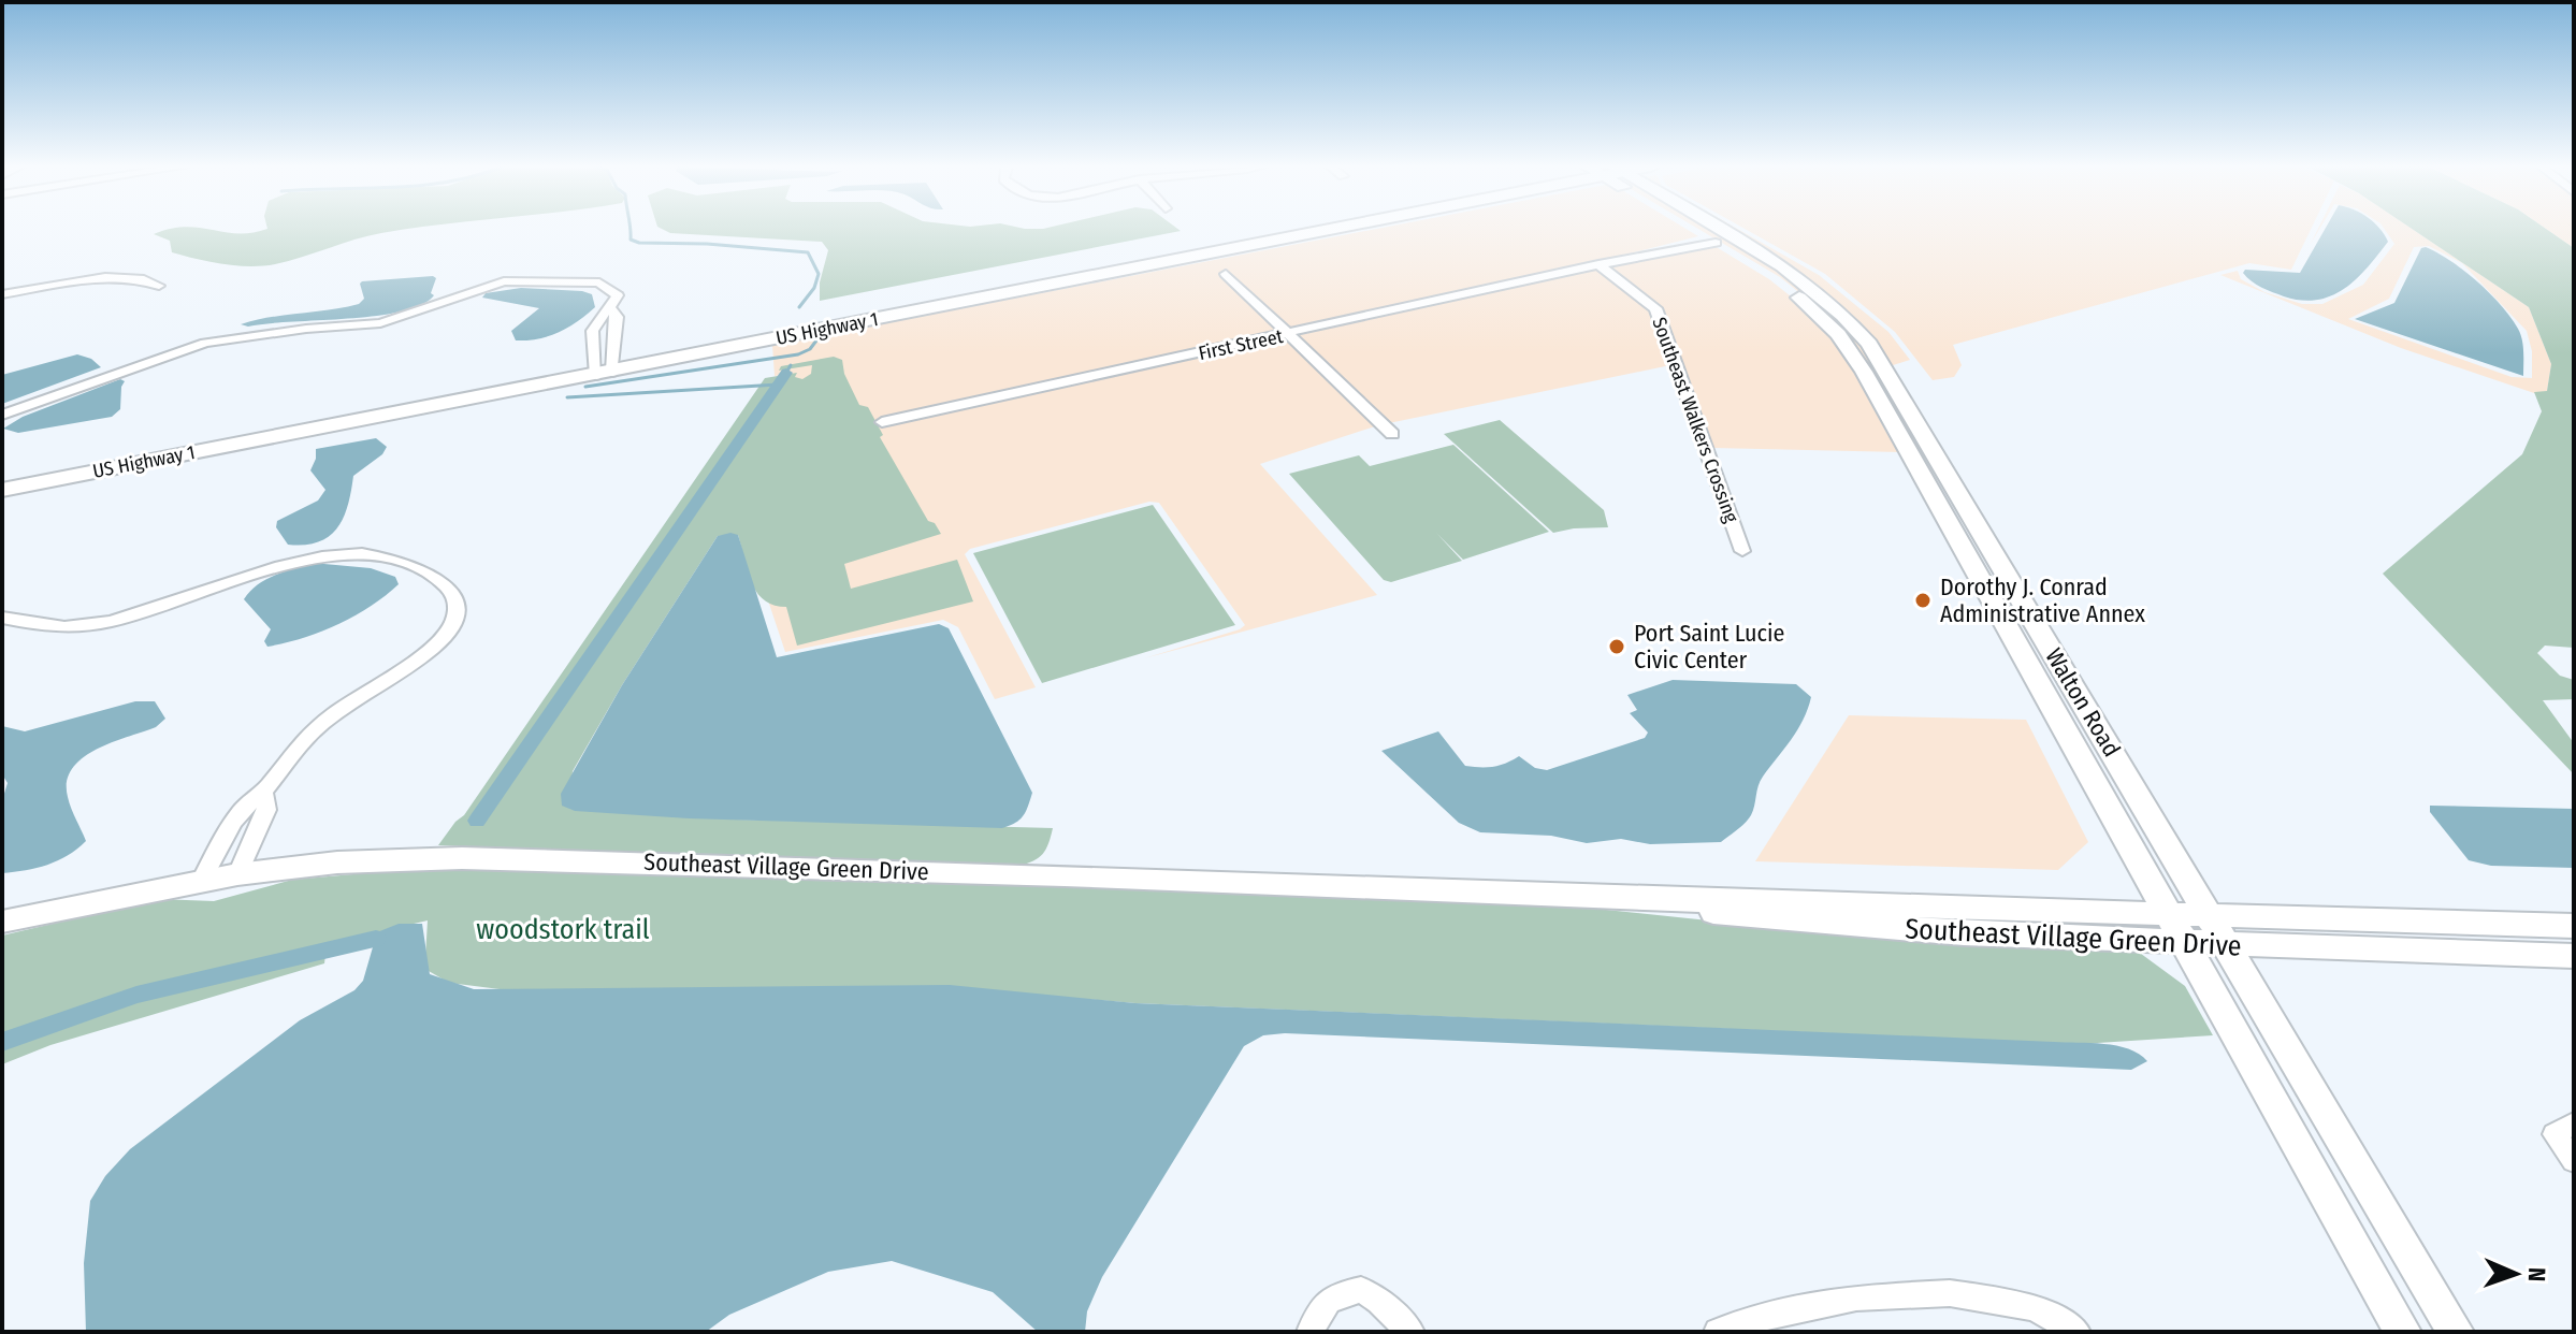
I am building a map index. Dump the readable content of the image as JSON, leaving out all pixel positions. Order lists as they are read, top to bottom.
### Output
{
  "streets": {
    "main road": ["US Highway 1", "Walton Road", "Southeast Village Green Drive"],
    "street": ["First Street", "Southeast Walkers Crossing"]
  },
  "crossings": [
    ["First Street", "Southeast Walkers Crossing"],
    ["First Street", "Walton Road"],
    ["Walton Road", "Southeast Village Green Drive"]
  ],
  "parks": ["woodstork trail"],
  "places": ["Dorothy J. Conrad Administrative Annex", "Port Saint Lucie Civic Center"],
  "north": "right"
}
